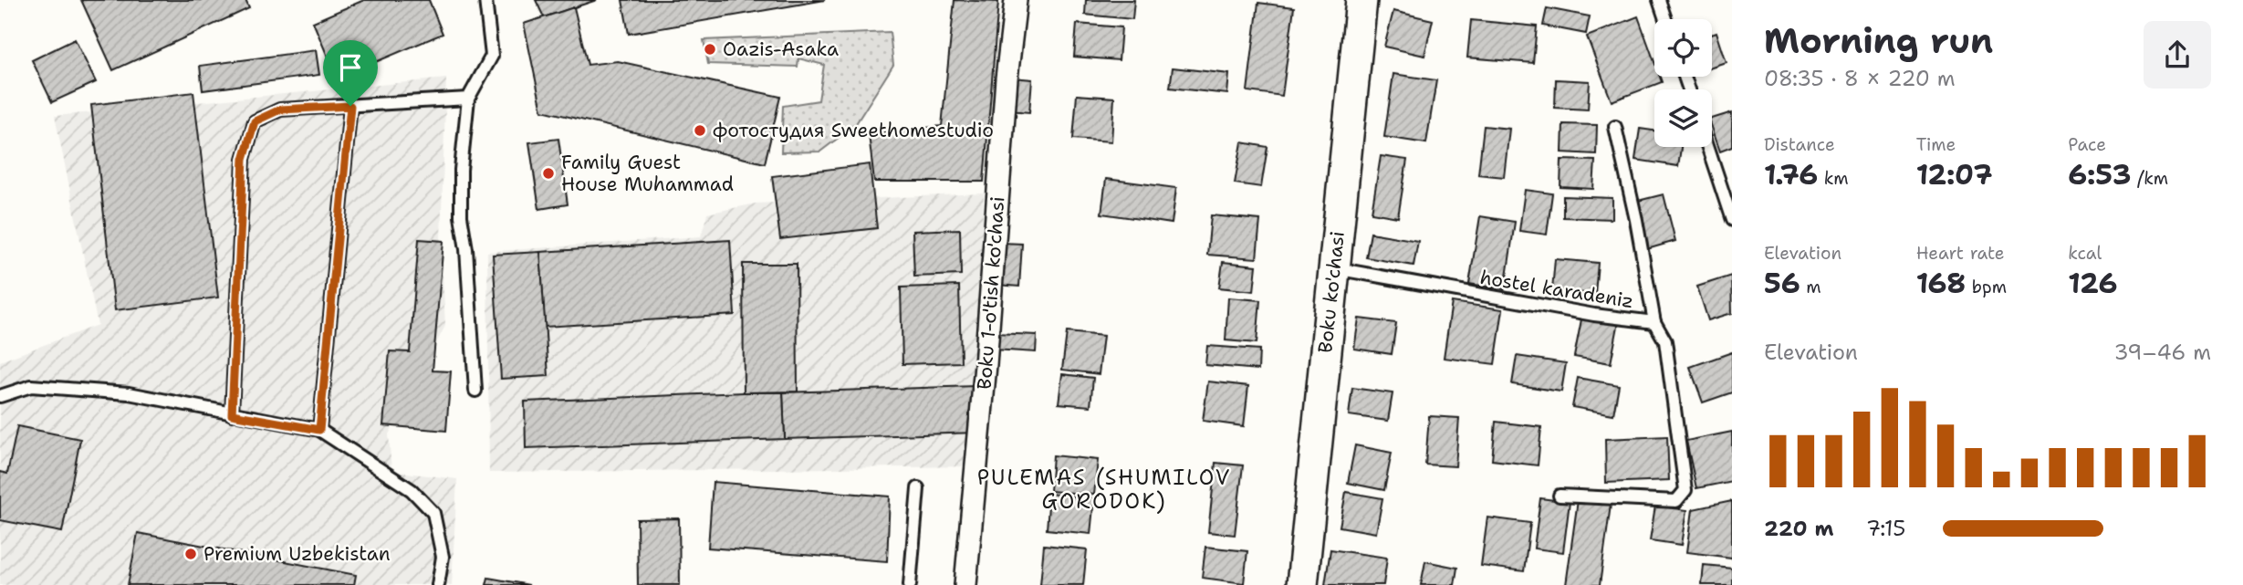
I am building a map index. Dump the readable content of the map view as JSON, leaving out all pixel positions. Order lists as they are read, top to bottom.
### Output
{
  "streets": {
    "street": ["Boku ko'chasi", "Boku 1-o'tish ko'chasi"],
    "lane": ["hostel karadeniz"]
  },
  "crossings": [
    ["hostel karadeniz", "Boku ko'chasi"]
  ],
  "districts": ["PULEMAS (SHUMILOV GORODOK)"],
  "places": [
    "Oazis-Asaka",
    "фотостудия Sweethomestudio",
    "Family Guest House Muhammad",
    "Premium Uzbekistan"
  ],
  "page": {
    "heading": ["Morning run", "08:35 · 8 × 220 m"],
    "stats": [
      ["Distance", "1.76 km"],
      ["Time", "12:07"],
      ["Pace", "6:53 /km"],
      ["Elevation", "56 m"],
      ["Heart rate", "168 bpm"],
      ["kcal", "126"]
    ],
    "chart": ["Elevation", "39–46 m"],
    "list": [
      {
        "name": "220 m",
        "note": "7:15"
      }
    ]
  }
}
